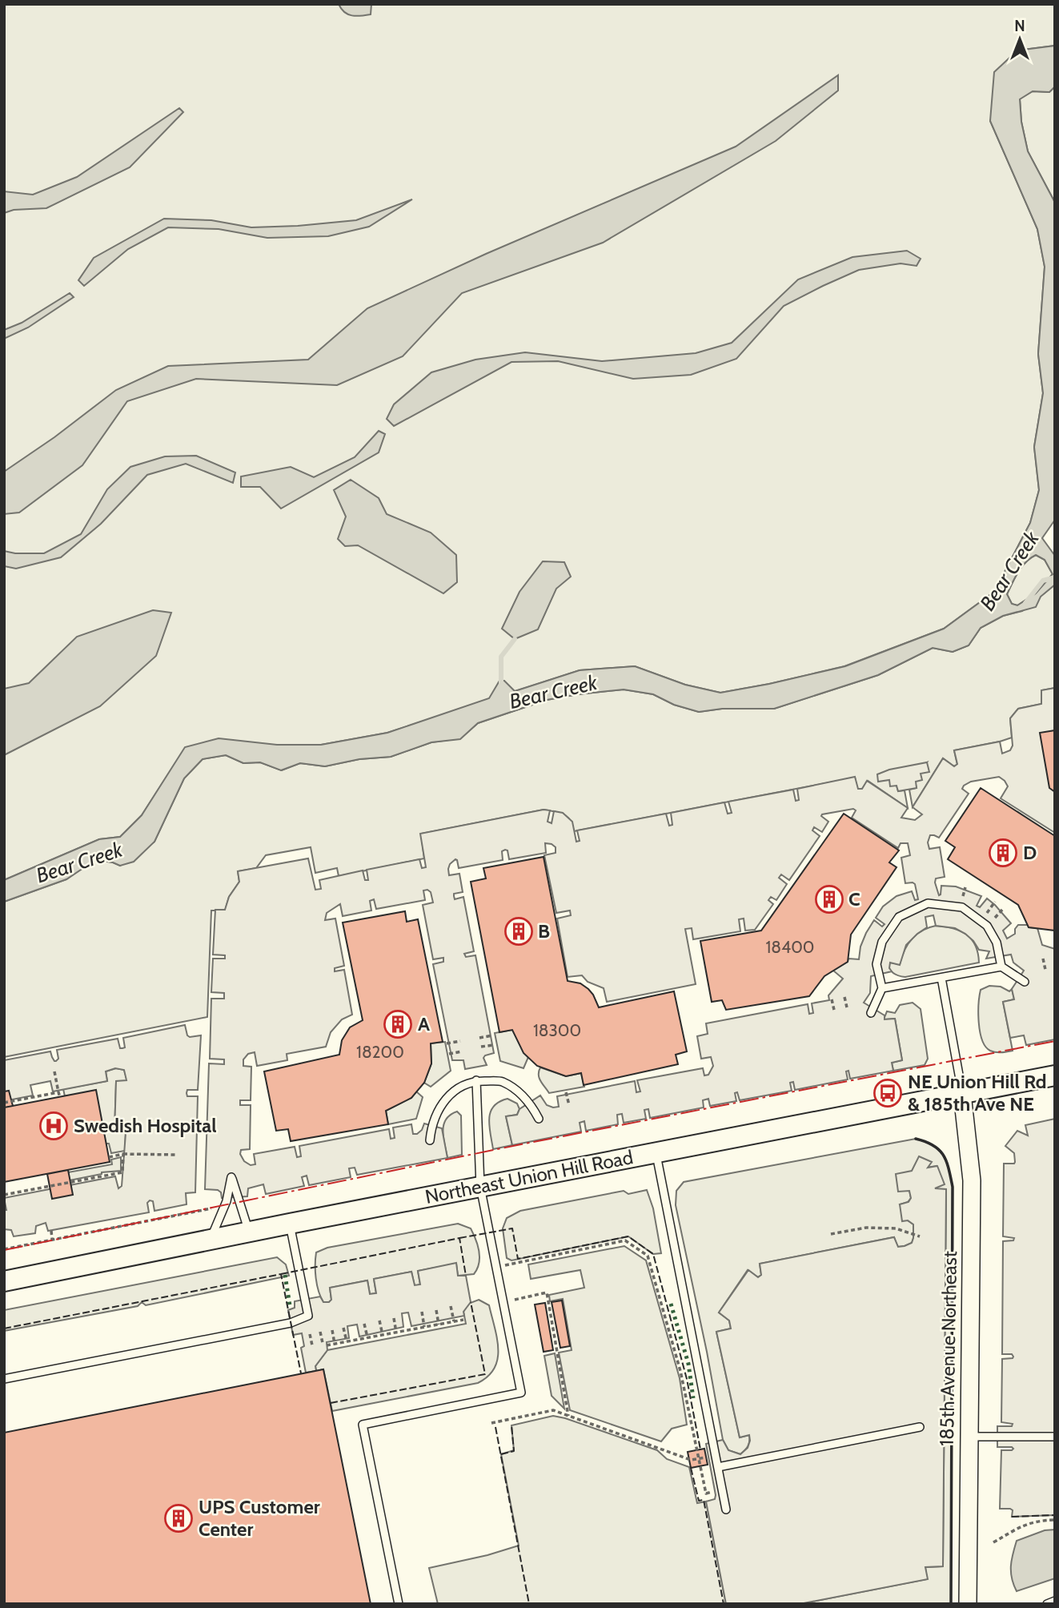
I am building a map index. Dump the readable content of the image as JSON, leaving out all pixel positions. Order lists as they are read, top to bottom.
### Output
{
  "streets": {
    "main road": ["Northeast Union Hill Road"],
    "street": ["185th Avenue Northeast"]
  },
  "crossings": [
    ["Northeast Union Hill Road", "185th Avenue Northeast"]
  ],
  "water": ["Bear Creek"],
  "places": {
    "building": [
      "D",
      "C",
      "B",
      "A",
      "UPS Customer Center"
    ],
    "bus stop": ["NE Union Hill Rd & 185th Ave NE"],
    "hospital": ["Swedish Hospital"]
  },
  "house_numbers": ["18400", "18300", "18200"],
  "north": "top"
}
